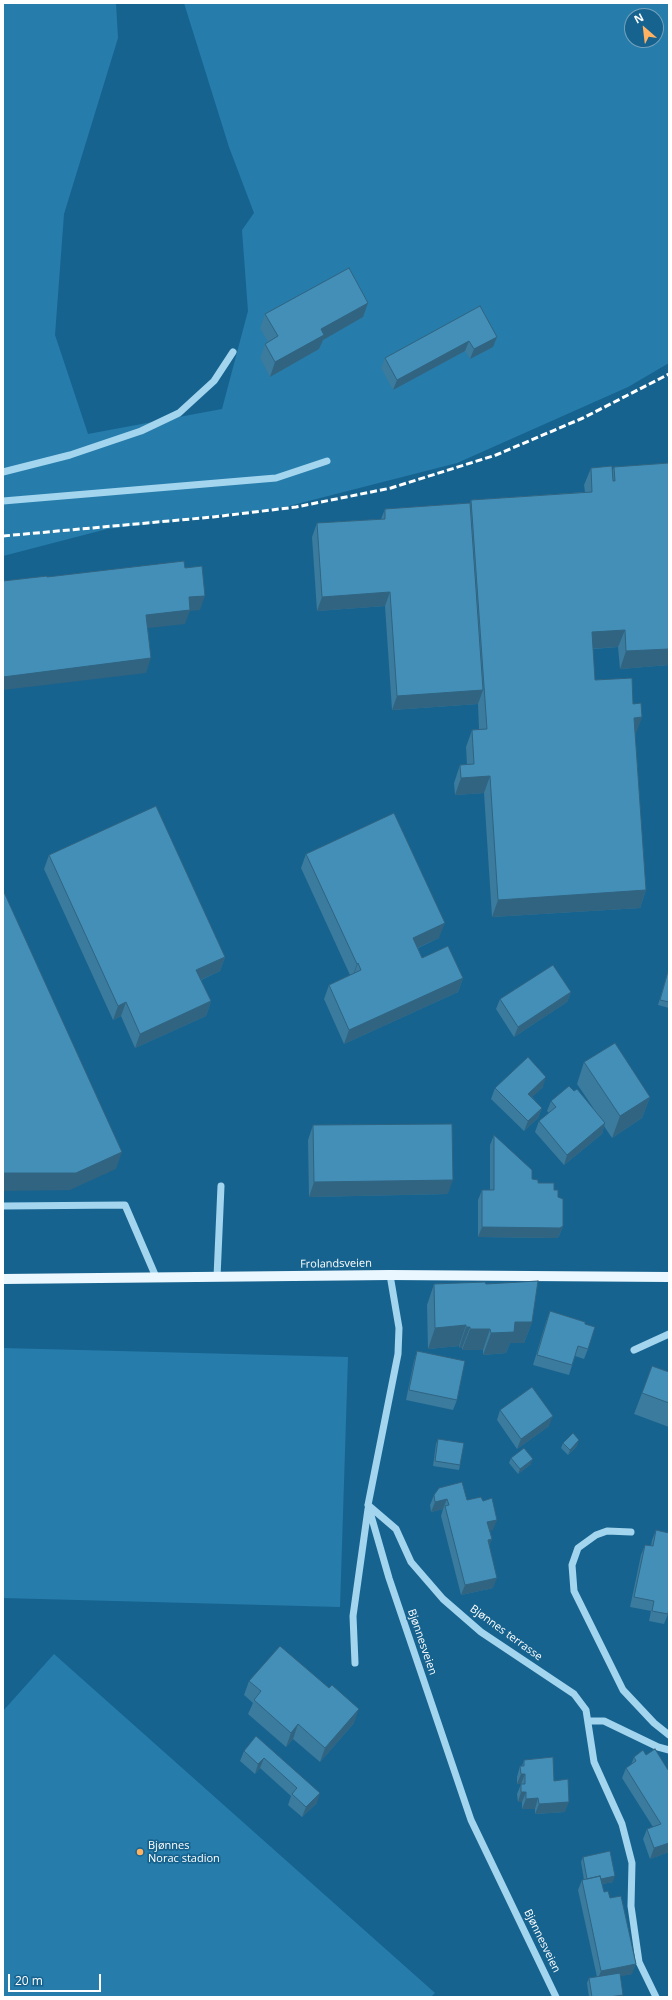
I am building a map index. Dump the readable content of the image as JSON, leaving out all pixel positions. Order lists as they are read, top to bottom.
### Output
{
  "streets": {
    "main road": ["Frolandsveien"],
    "street": ["Bjønnes terrasse", "Bjønnesveien"]
  },
  "crossings": [
    ["Frolandsveien", "Bjønnesveien"],
    ["Bjønnes terrasse", "Bjønnesveien"]
  ],
  "places": ["Bjønnes Norac stadion"],
  "scale_bar": "20 m",
  "north": "top left"
}
